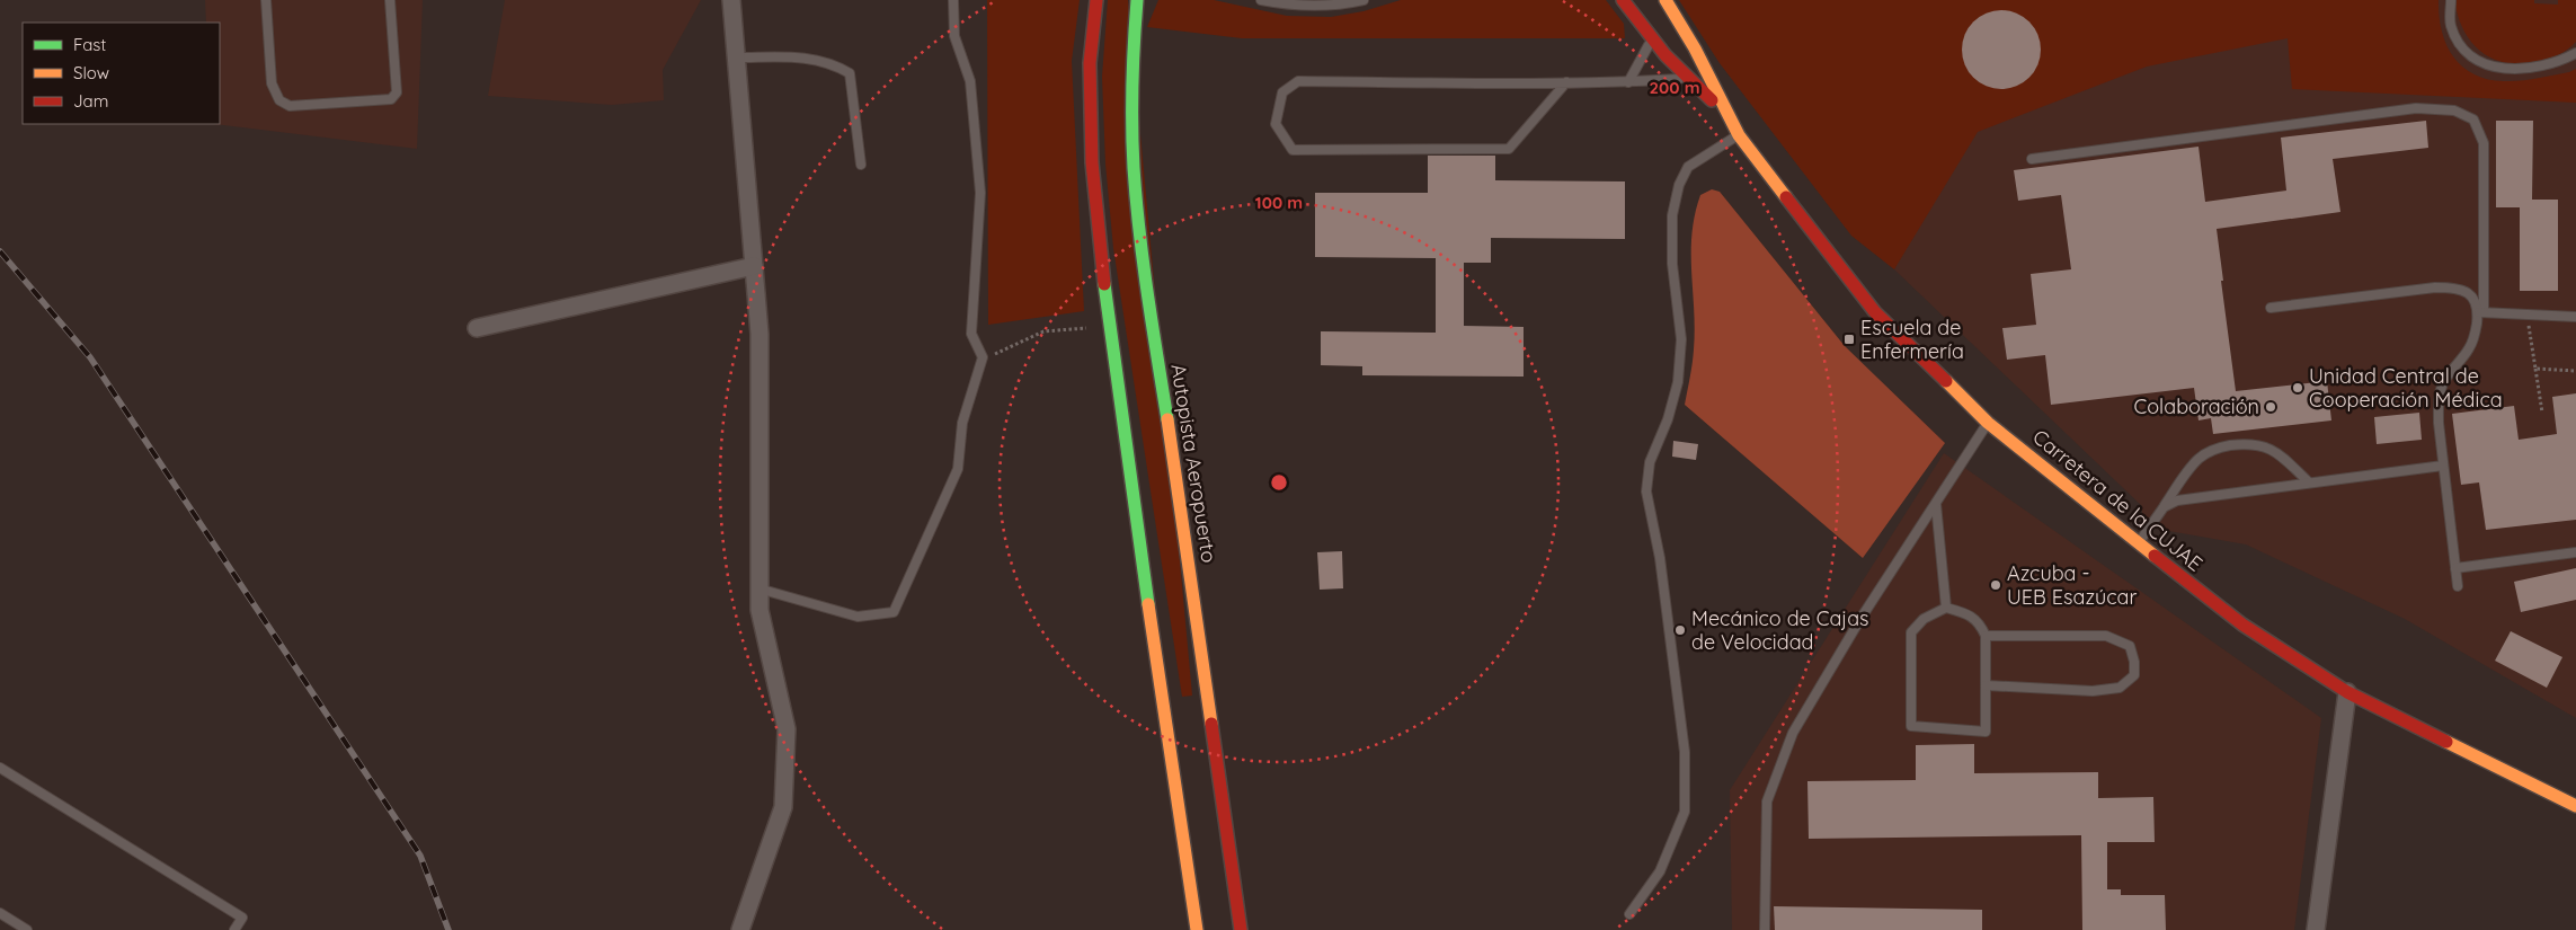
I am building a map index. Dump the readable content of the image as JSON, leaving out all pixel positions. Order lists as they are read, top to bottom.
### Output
{
  "streets": {
    "highway": ["Autopista Aeropuerto", "Carretera de la CUJAE"]
  },
  "places": {
    "transit": ["Escuela de Enfermería"],
    "other": [
      "Unidad Central de Cooperación Médica",
      "Colaboración",
      "Azcuba - UEB Esazúcar",
      "Mecánico de Cajas de Velocidad"
    ]
  },
  "legend": ["Fast", "Slow", "Jam"],
  "rings": ["200 m", "100 m"]
}
